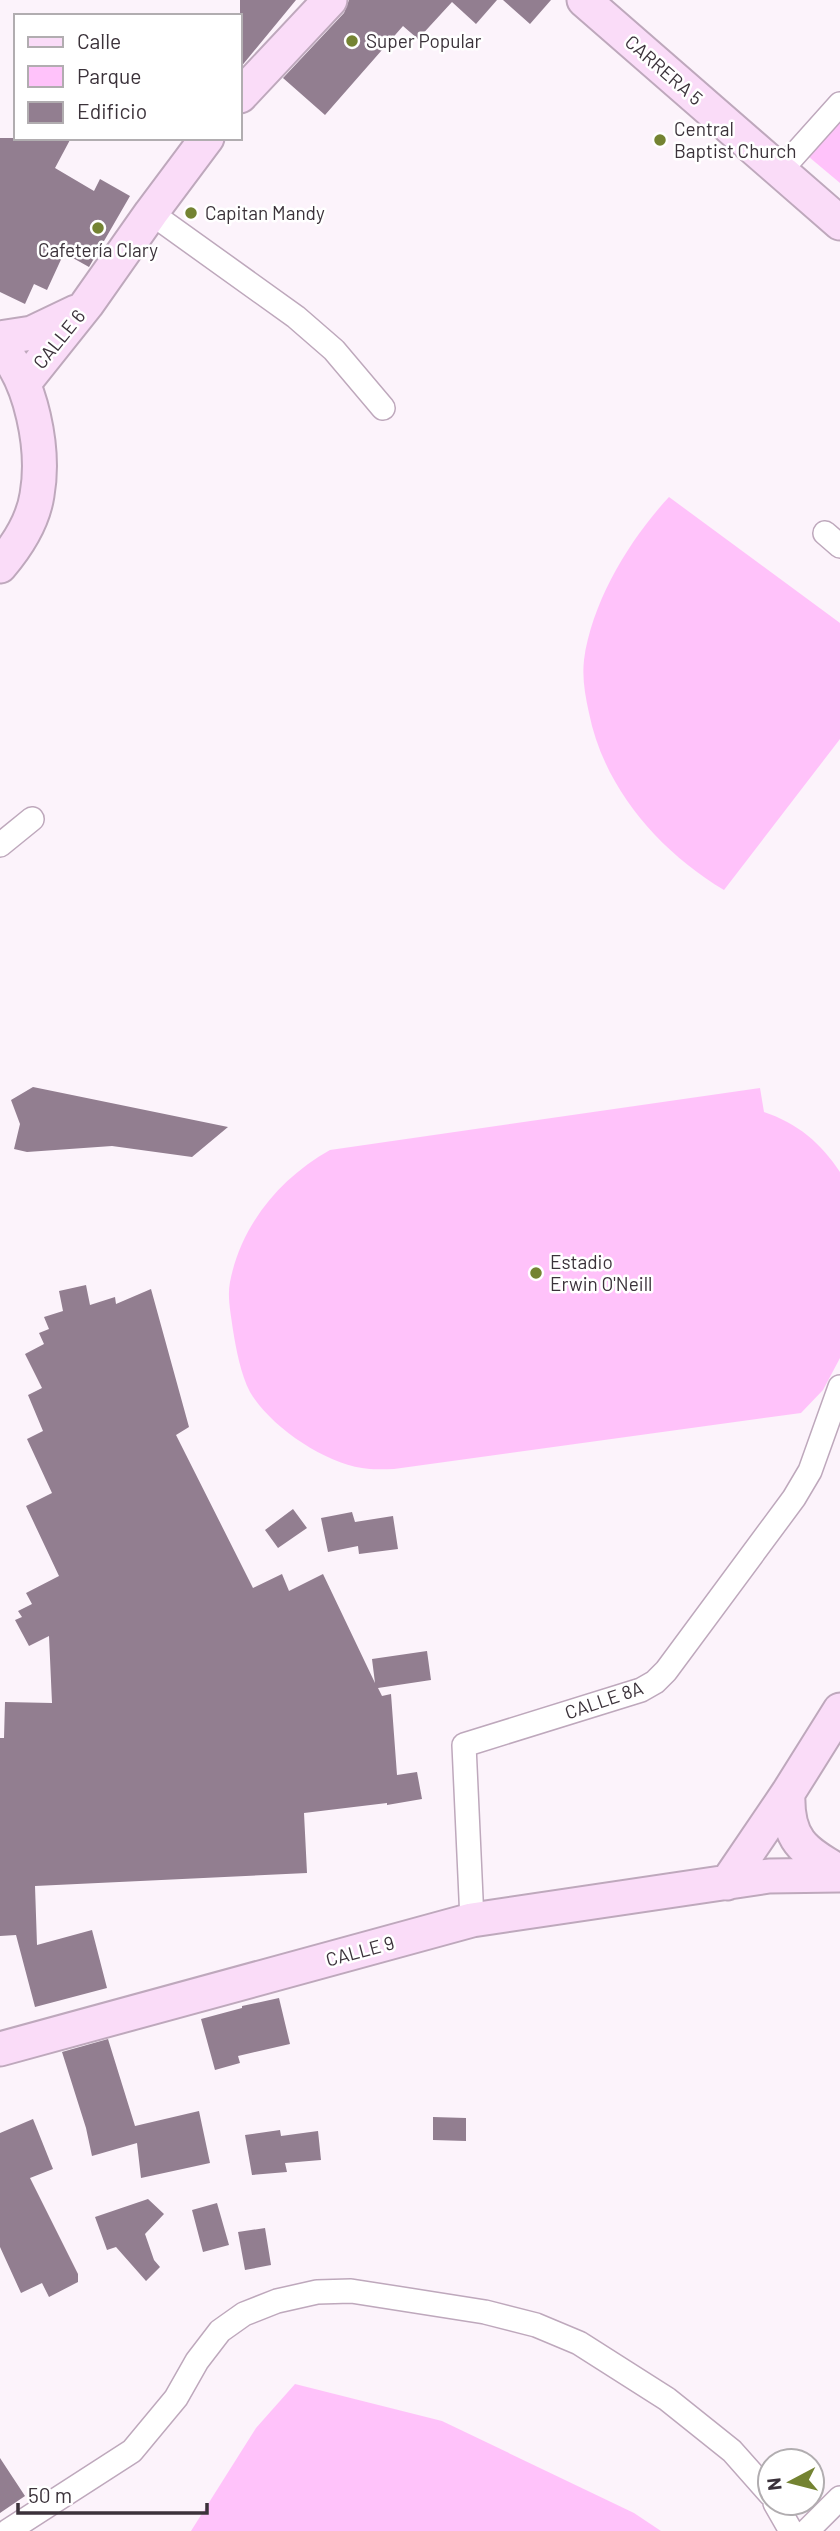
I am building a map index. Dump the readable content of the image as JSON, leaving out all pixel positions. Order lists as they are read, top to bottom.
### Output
{
  "streets": {
    "street": [
      "CARRERA 5",
      "CALLE 6",
      "CALLE 8A",
      "CALLE 9"
    ]
  },
  "crossings": [
    ["CALLE 8A", "CALLE 9"]
  ],
  "places": [
    "Super Popular",
    "Central Baptist Church",
    "Capitan Mandy",
    "Cafetería Clary",
    "Estadio Erwin O'Neill"
  ],
  "legend": ["Calle", "Parque", "Edificio"],
  "scale_bar": "50 m",
  "north": "left"
}
